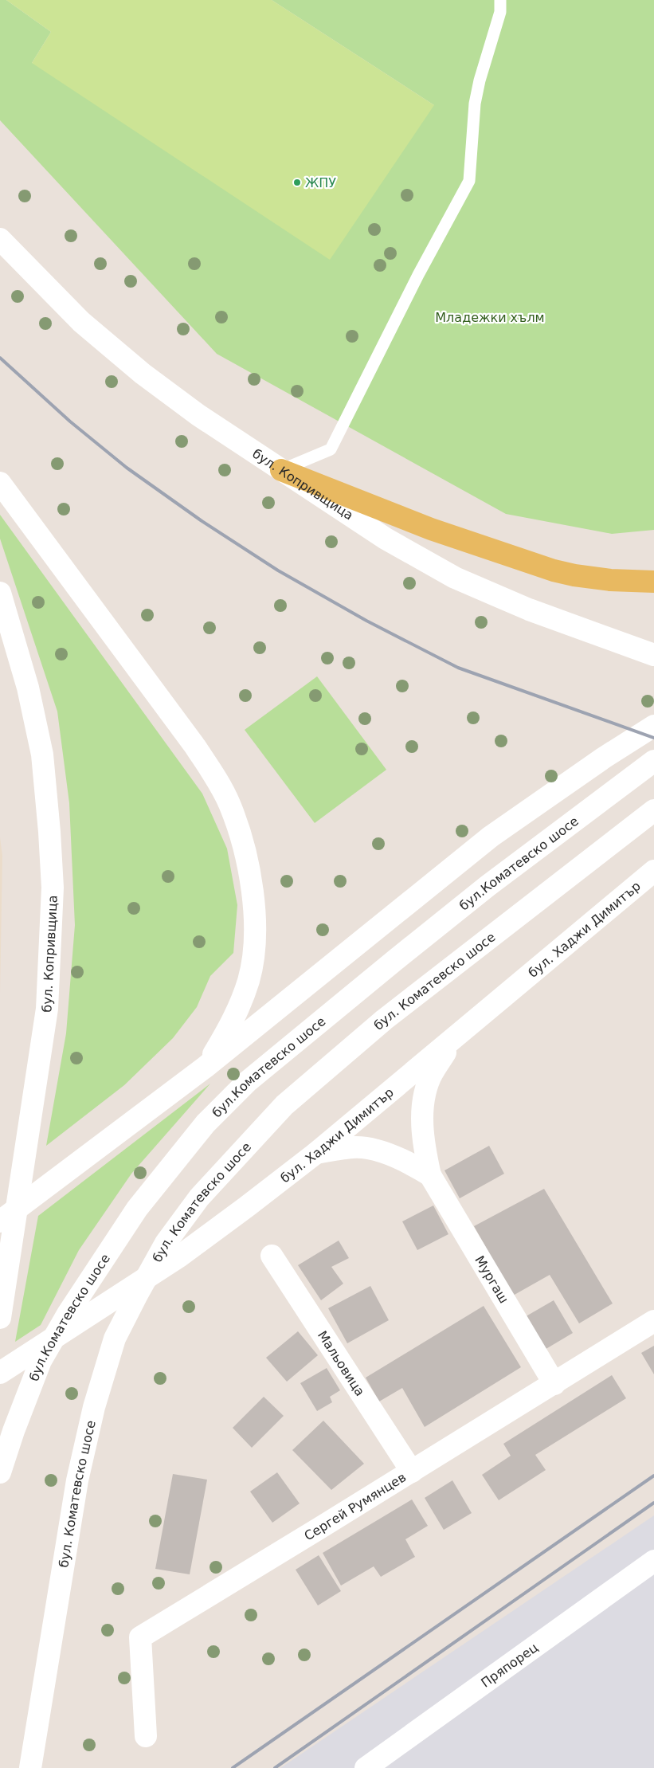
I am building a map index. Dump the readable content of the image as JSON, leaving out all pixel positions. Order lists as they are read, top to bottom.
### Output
{
  "streets": {
    "main road": [
      "бул. Копривщица",
      "бул.Коматевско шосе",
      "бул. Хаджи Димитър",
      "бул. Коматевско шосе",
      "Мургаш",
      "Мальовица",
      "Сергей Румянцев",
      "Пряпорец"
    ]
  },
  "crossings": [
    ["Мургаш", "Сергей Румянцев"],
    ["Мальовица", "Сергей Румянцев"]
  ],
  "parks": ["Младежки хълм"],
  "places": ["ЖПУ"]
}
